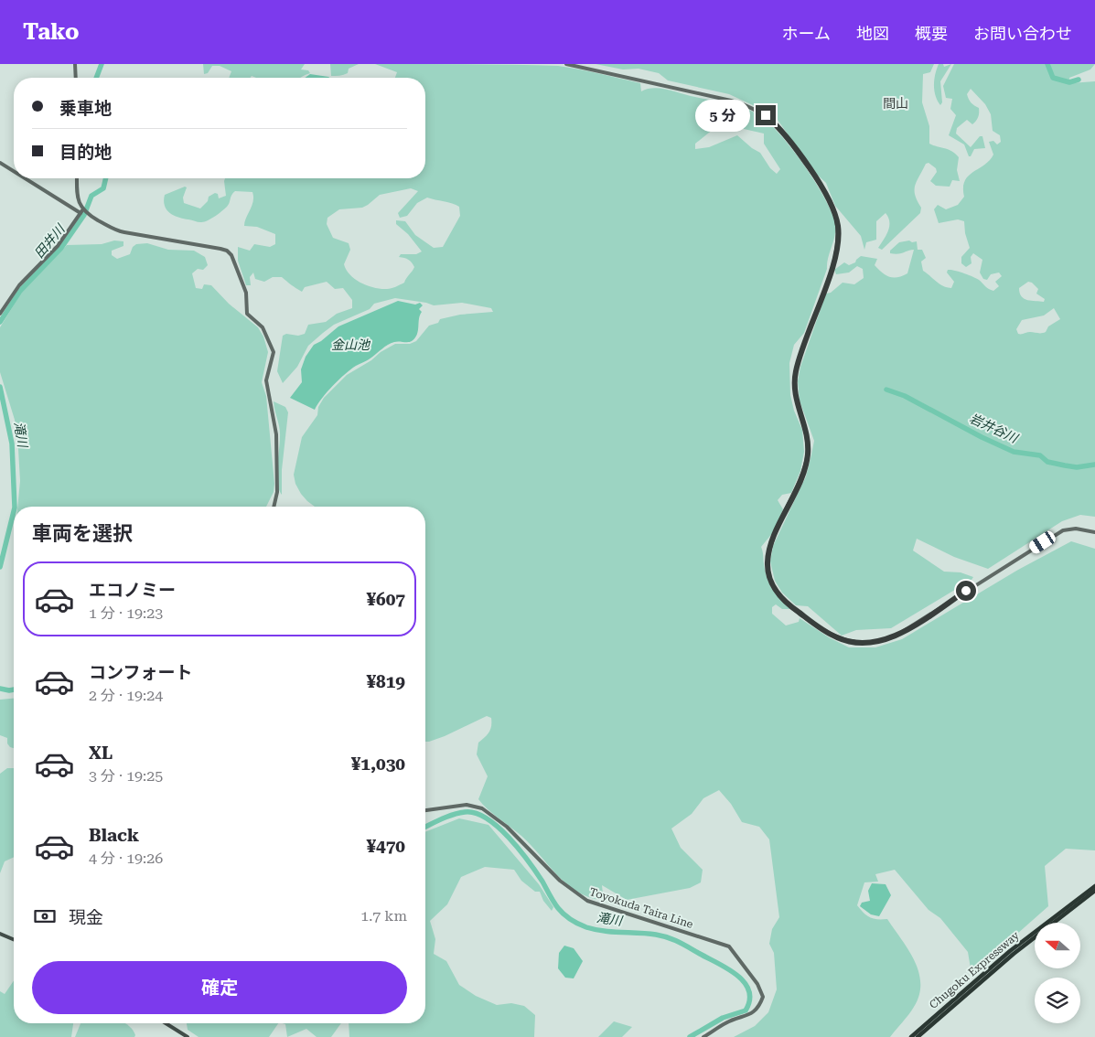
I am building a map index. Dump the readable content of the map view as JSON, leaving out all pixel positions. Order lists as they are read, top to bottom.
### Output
{
  "streets": {
    "highway": ["Chugoku Expressway"],
    "street": ["Toyokuda Taira Line"]
  },
  "districts": ["間山"],
  "water": [
    "田井川",
    "金山池",
    "岩井谷川",
    "滝川"
  ],
  "north": "left",
  "page": {
    "header": "Tako",
    "nav": [
      "ホーム",
      "地図",
      "概要",
      "お問い合わせ"
    ],
    "banner": ["乗車地", "目的地"],
    "bubble": "5 分",
    "heading": "車両を選択",
    "list": [
      {
        "name": "エコノミー",
        "note": "1 分 · 19:23",
        "value": "¥607"
      },
      {
        "name": "コンフォート",
        "note": "2 分 · 19:24",
        "value": "¥819"
      },
      {
        "name": "XL",
        "note": "3 分 · 19:25",
        "value": "¥1,030"
      },
      {
        "name": "Black",
        "note": "4 分 · 19:26",
        "value": "¥470"
      }
    ],
    "pay": ["現金", "1.7 km"],
    "buttons": "確定"
  }
}
